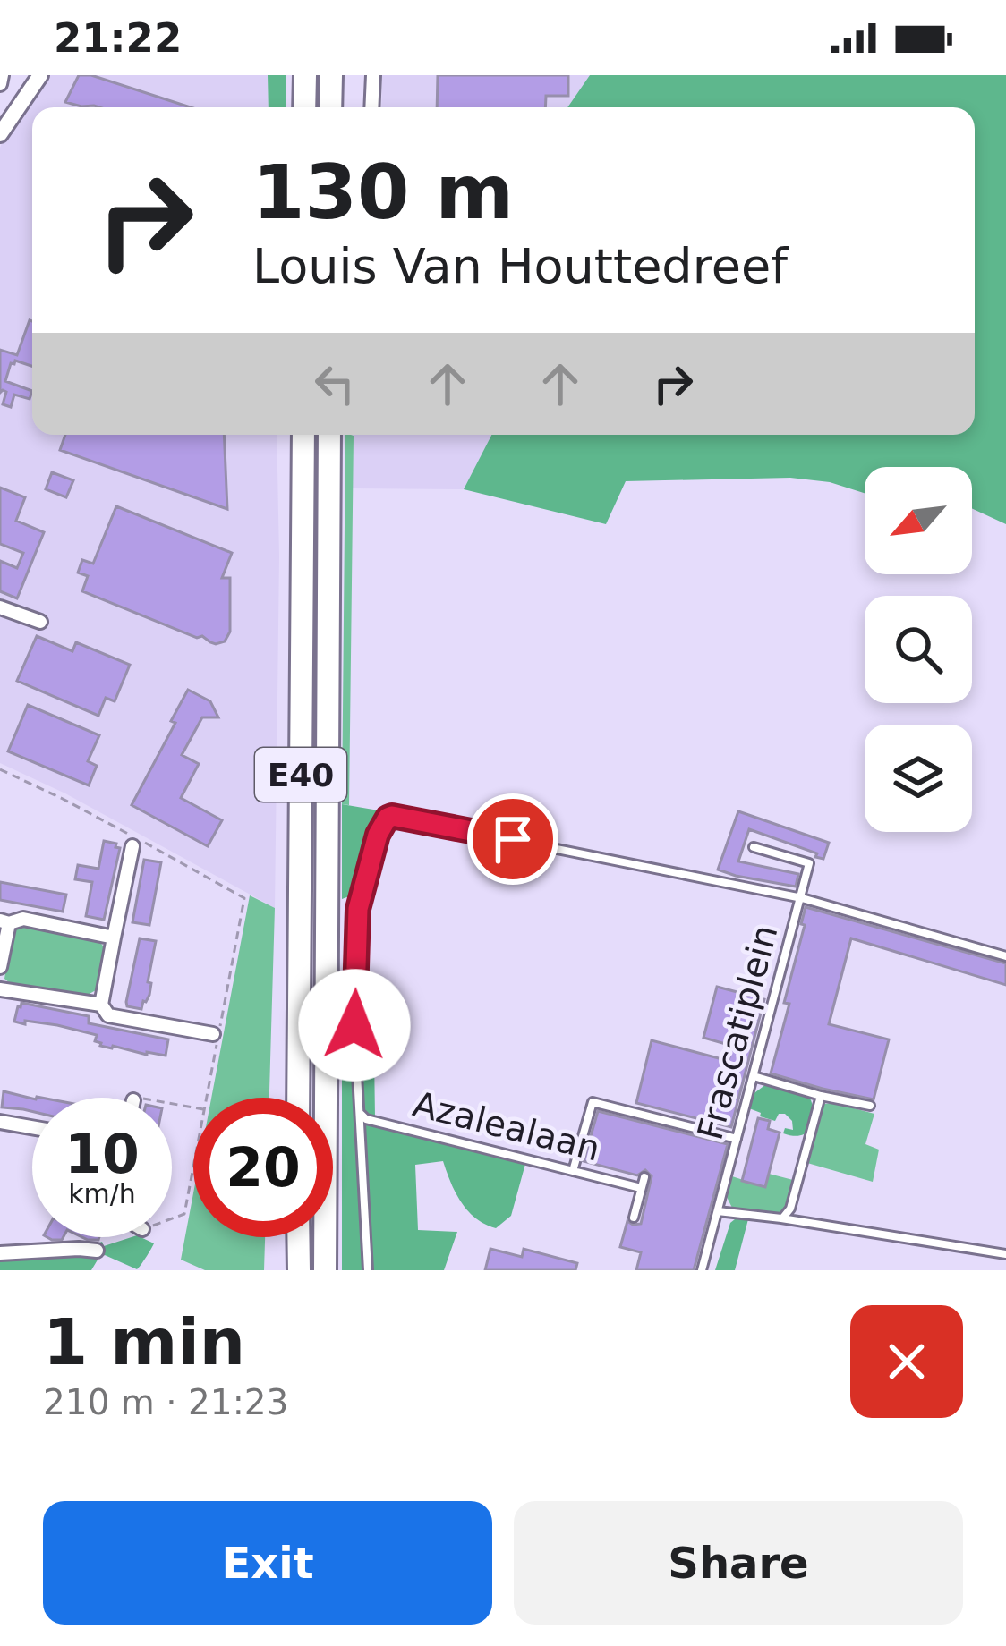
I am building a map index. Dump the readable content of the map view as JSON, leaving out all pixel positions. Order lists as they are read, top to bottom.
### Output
{
  "streets": {
    "highway": ["E40"],
    "lane": ["Frascatiplein", "Azalealaan"]
  },
  "north": "bottom left",
  "page": {
    "status": "21:22",
    "turn": ["130 m", "Louis Van Houttedreef"],
    "speed": "10 km/h",
    "limit": "20",
    "heading": ["1 min", "210 m · 21:23"],
    "buttons": ["Exit", "Share"]
  }
}
